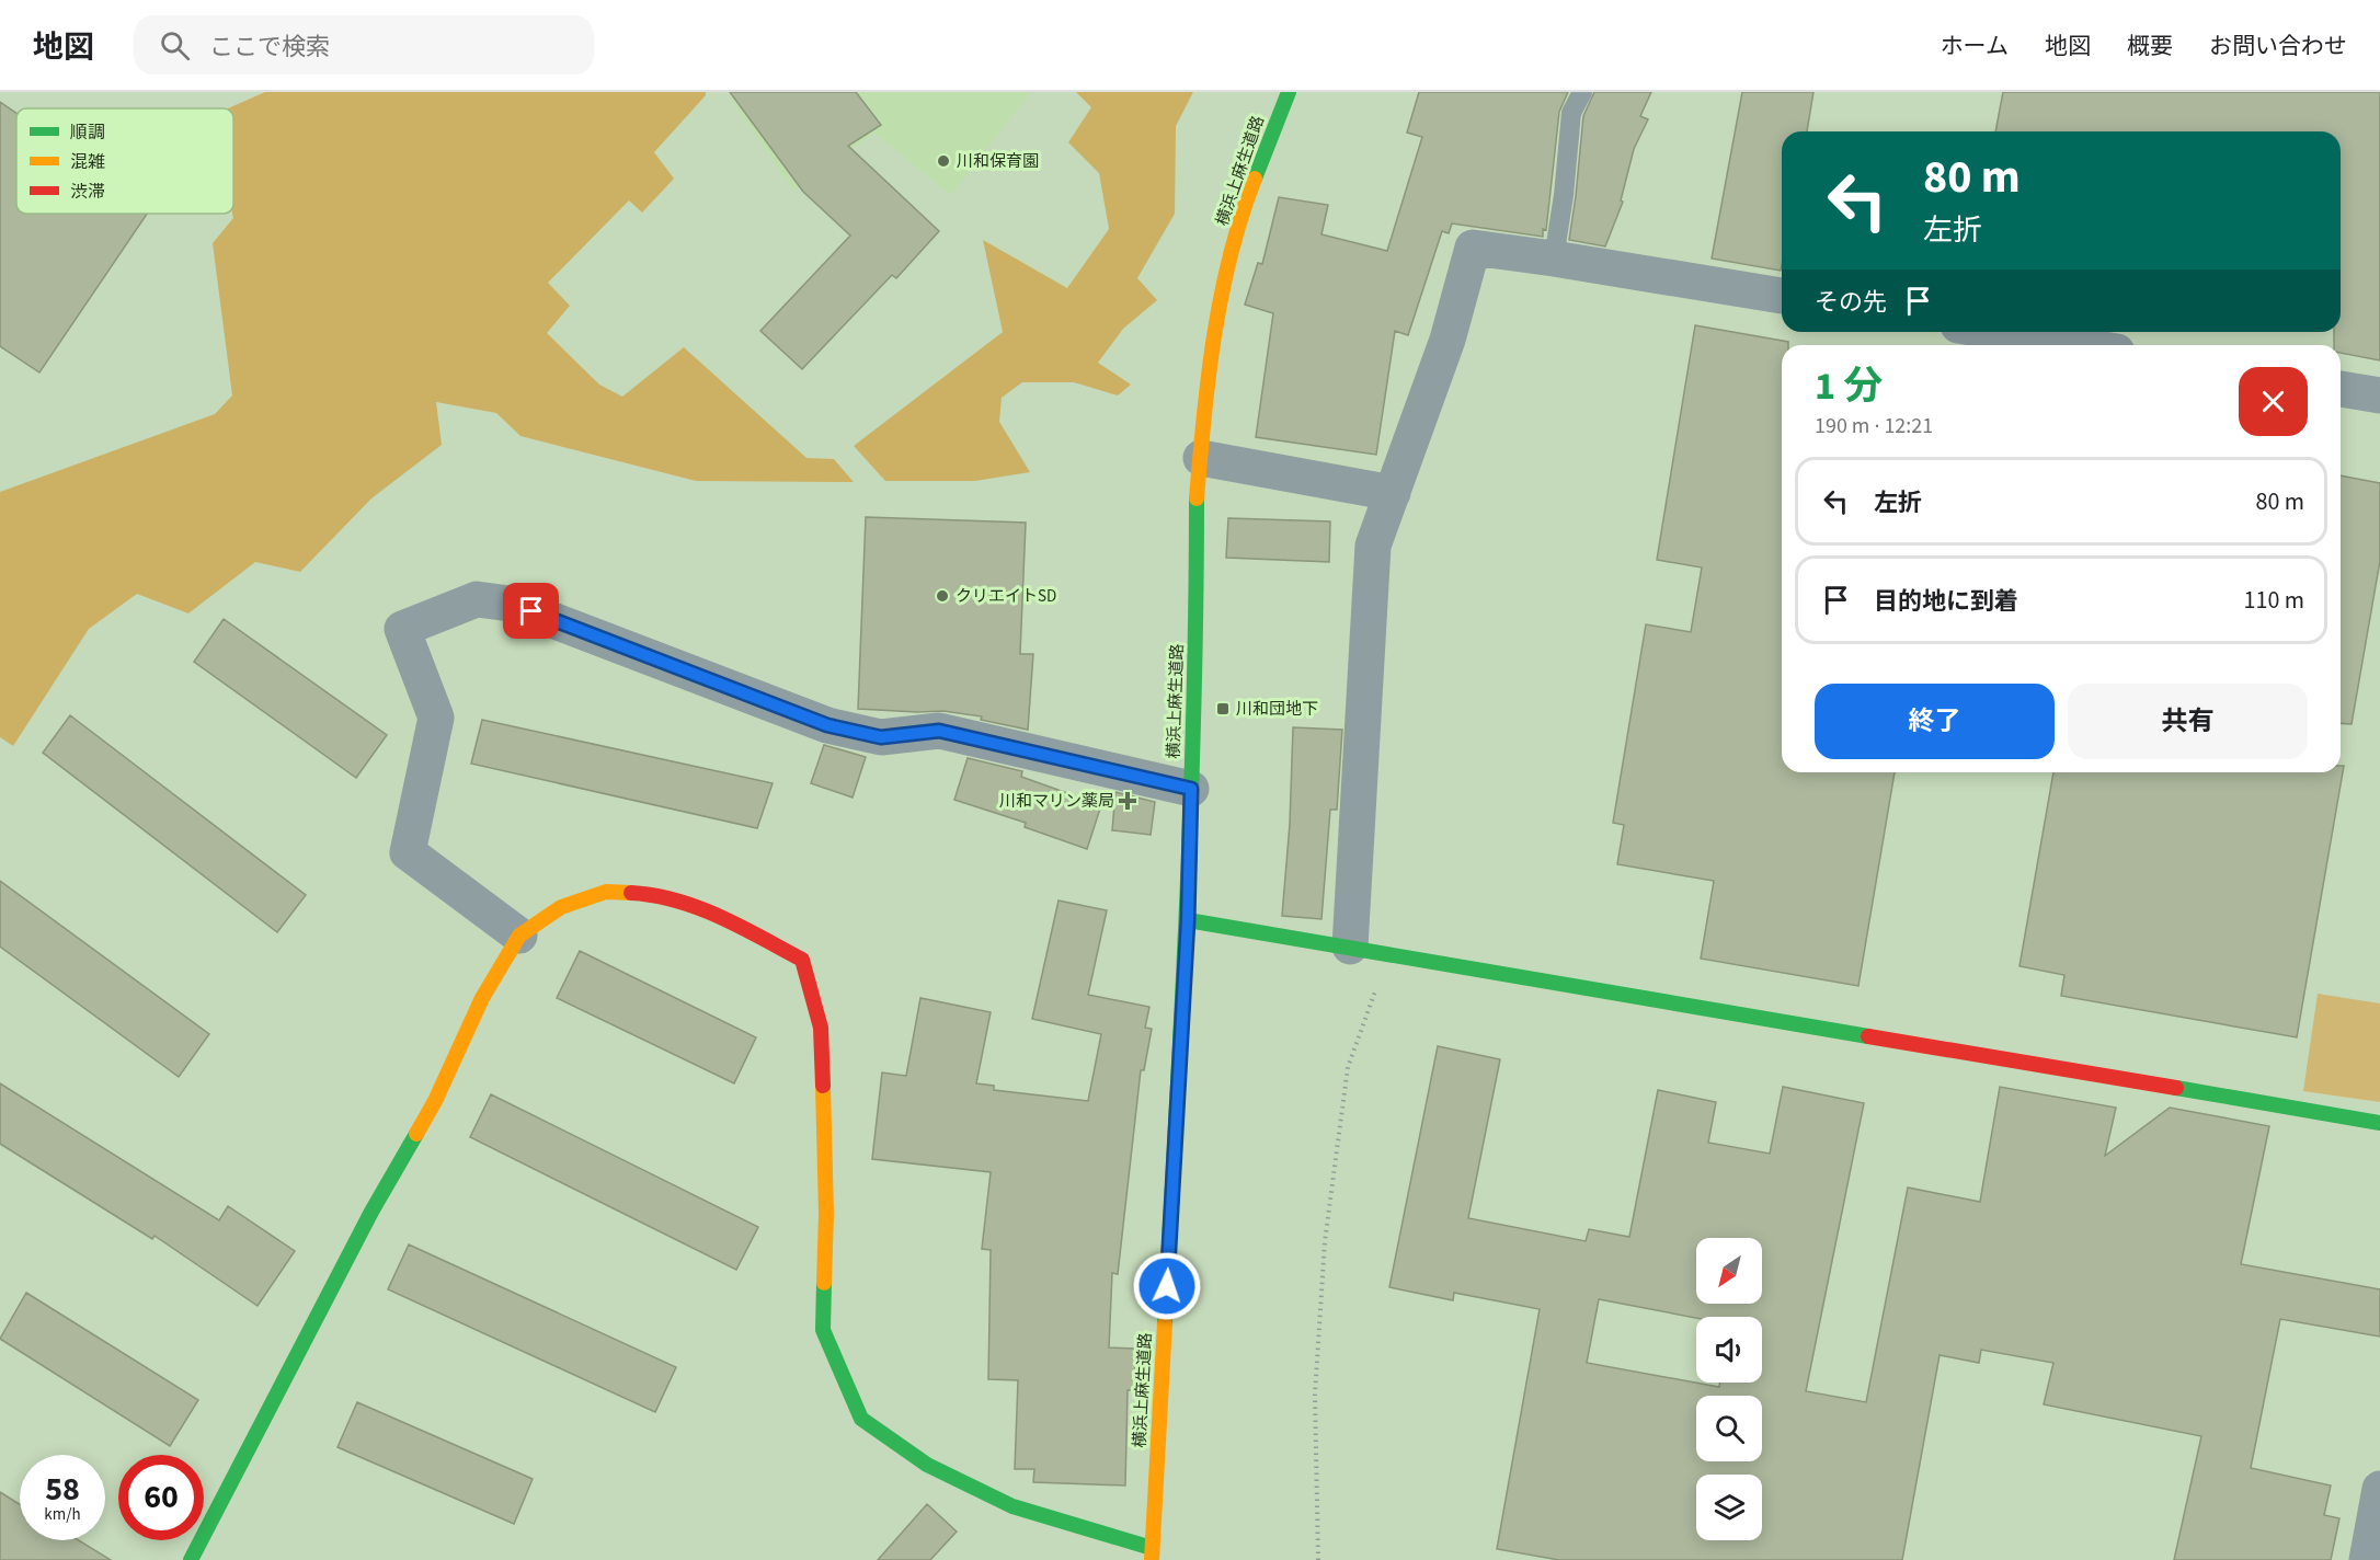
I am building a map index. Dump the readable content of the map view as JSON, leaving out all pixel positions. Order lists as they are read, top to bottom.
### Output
{
  "streets": {
    "street": ["横浜上麻生道路"]
  },
  "places": {
    "other": ["川和保育園", "クリエイトSD"],
    "transit": ["川和団地下"],
    "health": ["川和マリン薬局"]
  },
  "legend": ["順調", "混雑", "渋滞"],
  "north": "bottom left",
  "page": {
    "header": "地図",
    "search": "ここで検索",
    "nav": [
      "ホーム",
      "地図",
      "概要",
      "お問い合わせ"
    ],
    "turn": ["80 m", "左折"],
    "then": "その先",
    "heading": ["1 分", "190 m · 12:21"],
    "list": [
      {
        "name": "左折",
        "value": "80 m"
      },
      {
        "name": "目的地に到着",
        "value": "110 m"
      }
    ],
    "buttons": ["終了", "共有"],
    "speed": "58 km/h",
    "limit": "60"
  }
}
